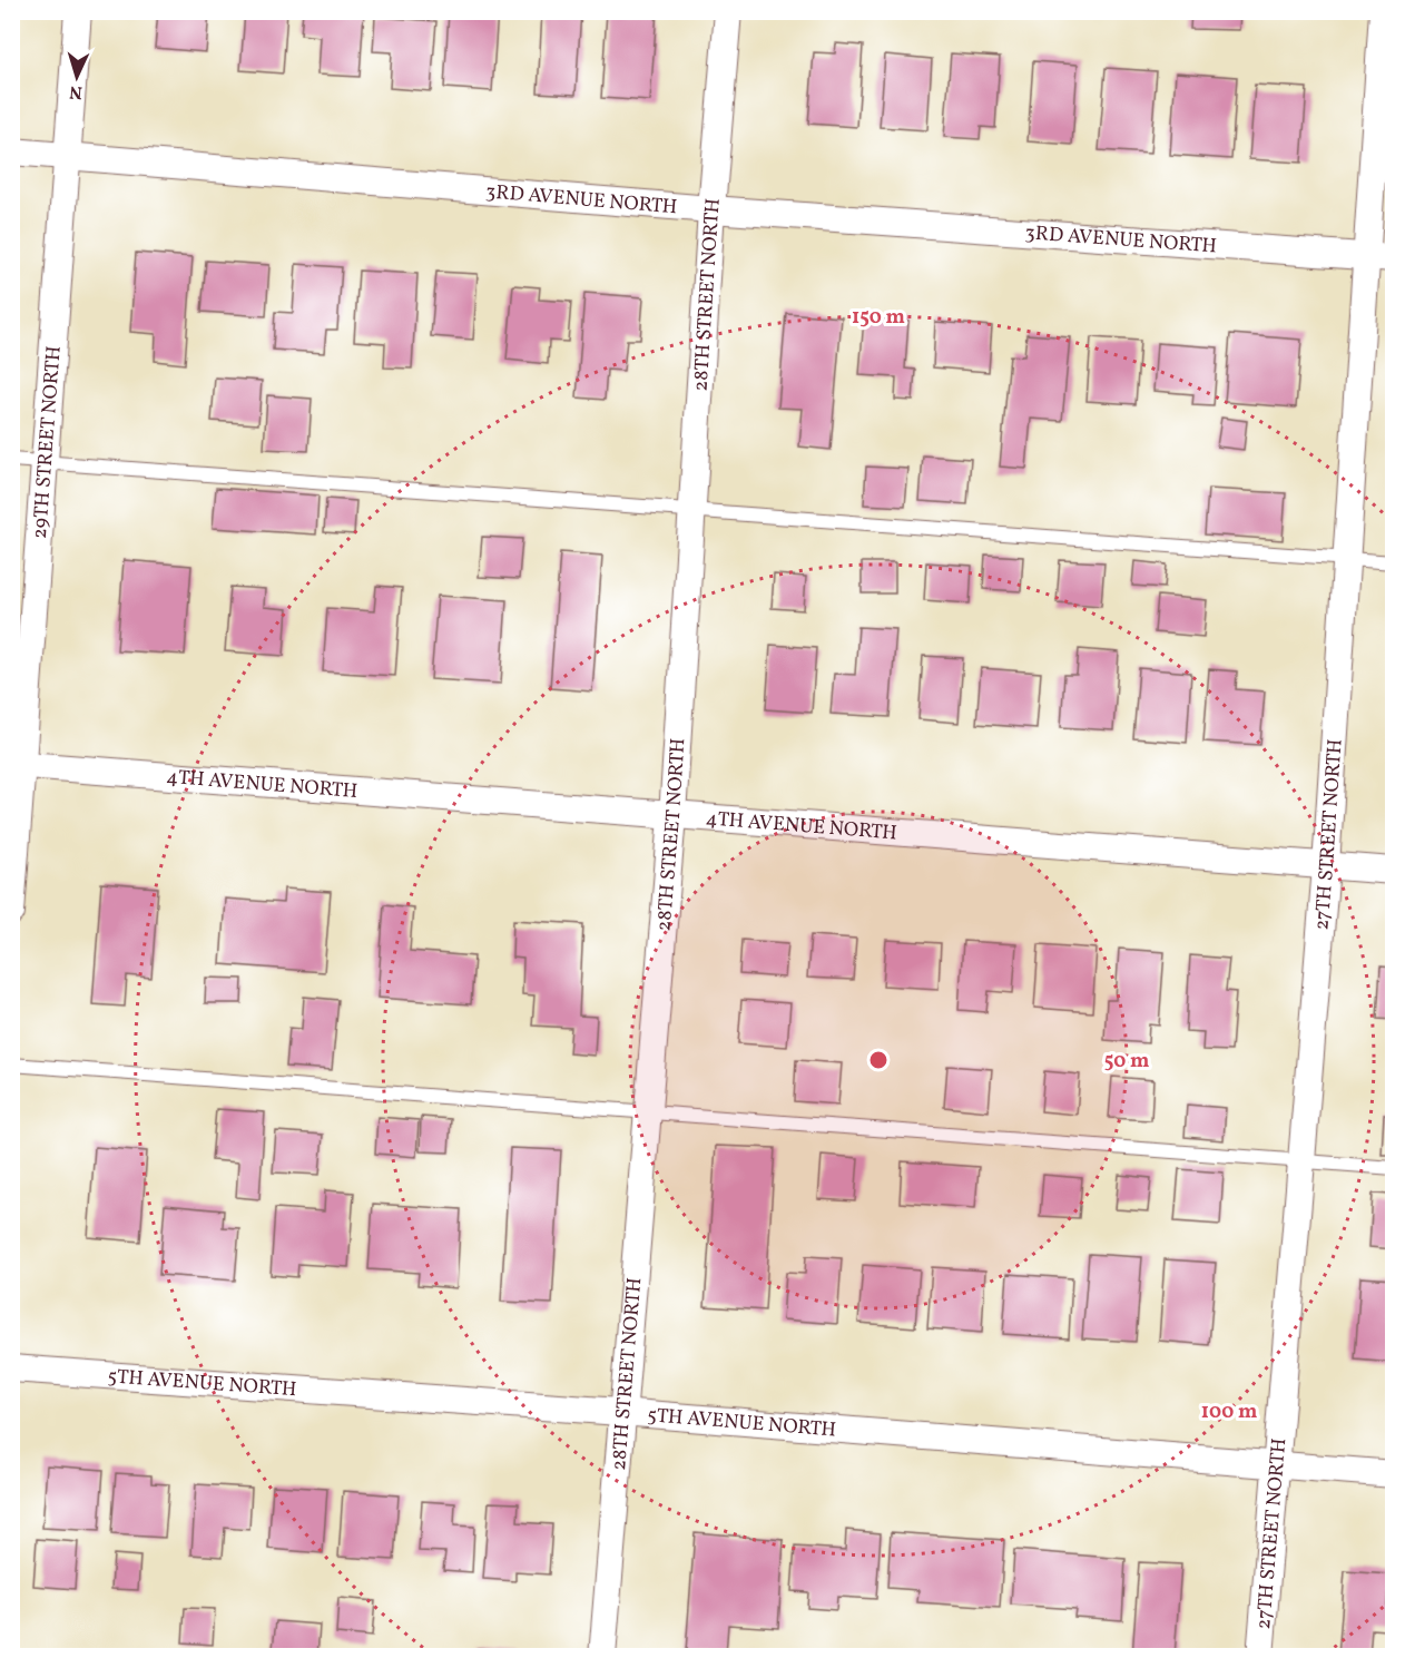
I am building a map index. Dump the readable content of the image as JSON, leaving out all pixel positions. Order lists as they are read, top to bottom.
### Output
{
  "streets": {
    "street": [
      "3RD AVENUE NORTH",
      "28TH STREET NORTH",
      "29TH STREET NORTH",
      "4TH AVENUE NORTH",
      "27TH STREET NORTH",
      "5TH AVENUE NORTH"
    ]
  },
  "crossings": [
    ["3RD AVENUE NORTH", "28TH STREET NORTH"],
    ["3RD AVENUE NORTH", "29TH STREET NORTH"],
    ["3RD AVENUE NORTH", "27TH STREET NORTH"],
    ["28TH STREET NORTH", "4TH AVENUE NORTH"],
    ["28TH STREET NORTH", "5TH AVENUE NORTH"],
    ["29TH STREET NORTH", "4TH AVENUE NORTH"],
    ["4TH AVENUE NORTH", "27TH STREET NORTH"],
    ["27TH STREET NORTH", "5TH AVENUE NORTH"]
  ],
  "north": "bottom",
  "rings": ["150 m", "50 m", "100 m"]
}
